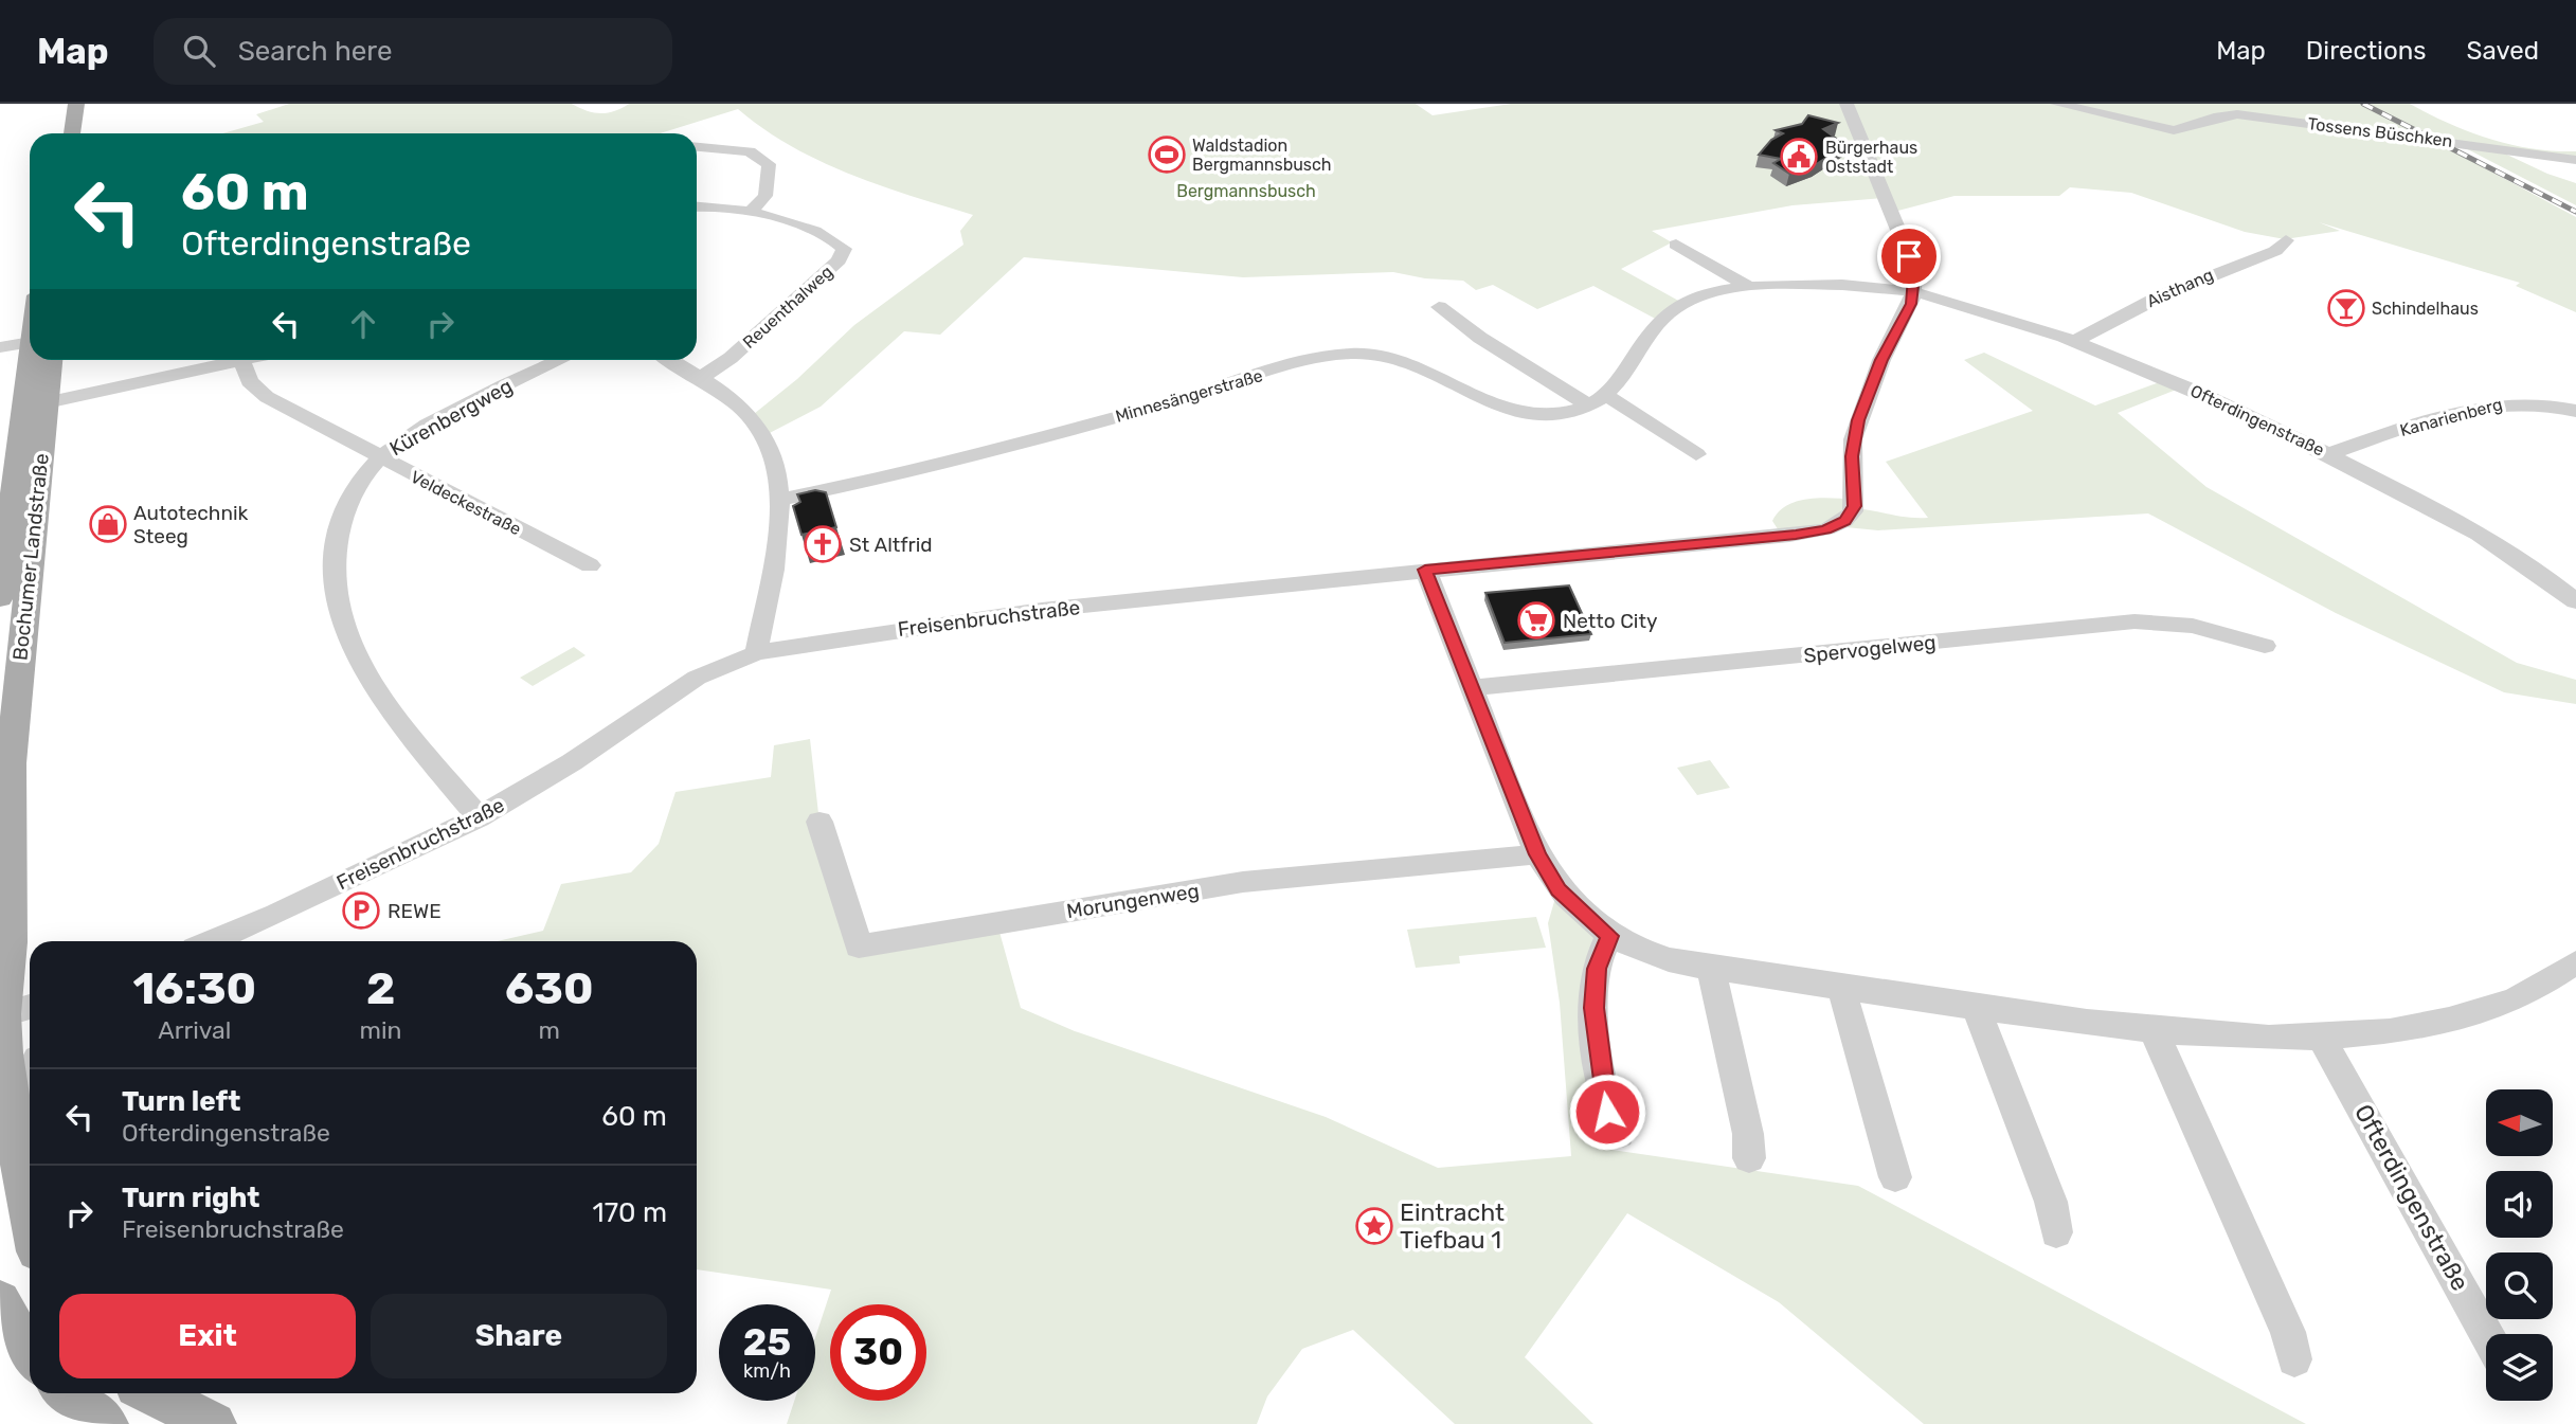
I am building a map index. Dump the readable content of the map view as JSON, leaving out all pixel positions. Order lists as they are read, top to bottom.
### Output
{
  "streets": {
    "main road": ["Bochumer Landstraße"],
    "street": [
      "Tossens Büschken",
      "Aisthang",
      "Reuenthalweg",
      "Minnesängerstraße",
      "Kürenbergweg",
      "Kanarienberg",
      "Ofterdingenstraße",
      "Veldeckestraße",
      "Freisenbruchstraße",
      "Spervogelweg",
      "Morungenweg"
    ]
  },
  "crossings": [
    ["Aisthang", "Ofterdingenstraße"],
    ["Kürenbergweg", "Veldeckestraße"],
    ["Kürenbergweg", "Freisenbruchstraße"],
    ["Kanarienberg", "Ofterdingenstraße"],
    ["Ofterdingenstraße", "Freisenbruchstraße"]
  ],
  "parks": ["Bergmannsbusch"],
  "places": {
    "sports": ["Waldstadion Bergmannsbusch"],
    "public building": ["Bürgerhaus Oststadt"],
    "bar": ["Schindelhaus"],
    "shop": ["Autotechnik Steeg"],
    "church": ["St Altfrid"],
    "supermarket": ["Netto City"],
    "parking": ["REWE"],
    "place": ["Eintracht Tiefbau 1"]
  },
  "north": "left",
  "page": {
    "header": "Map",
    "search": "Search here",
    "nav": ["Map", "Directions", "Saved"],
    "turn": ["60 m", "Ofterdingenstraße"],
    "eta": [
      "16:30",
      "Arrival",
      "2",
      "min",
      "630",
      "m"
    ],
    "list": [
      {
        "name": "Turn left",
        "note": "Ofterdingenstraße",
        "value": "60 m"
      },
      {
        "name": "Turn right",
        "note": "Freisenbruchstraße",
        "value": "170 m"
      }
    ],
    "buttons": ["Exit", "Share"],
    "speed": "25 km/h",
    "limit": "30"
  }
}
